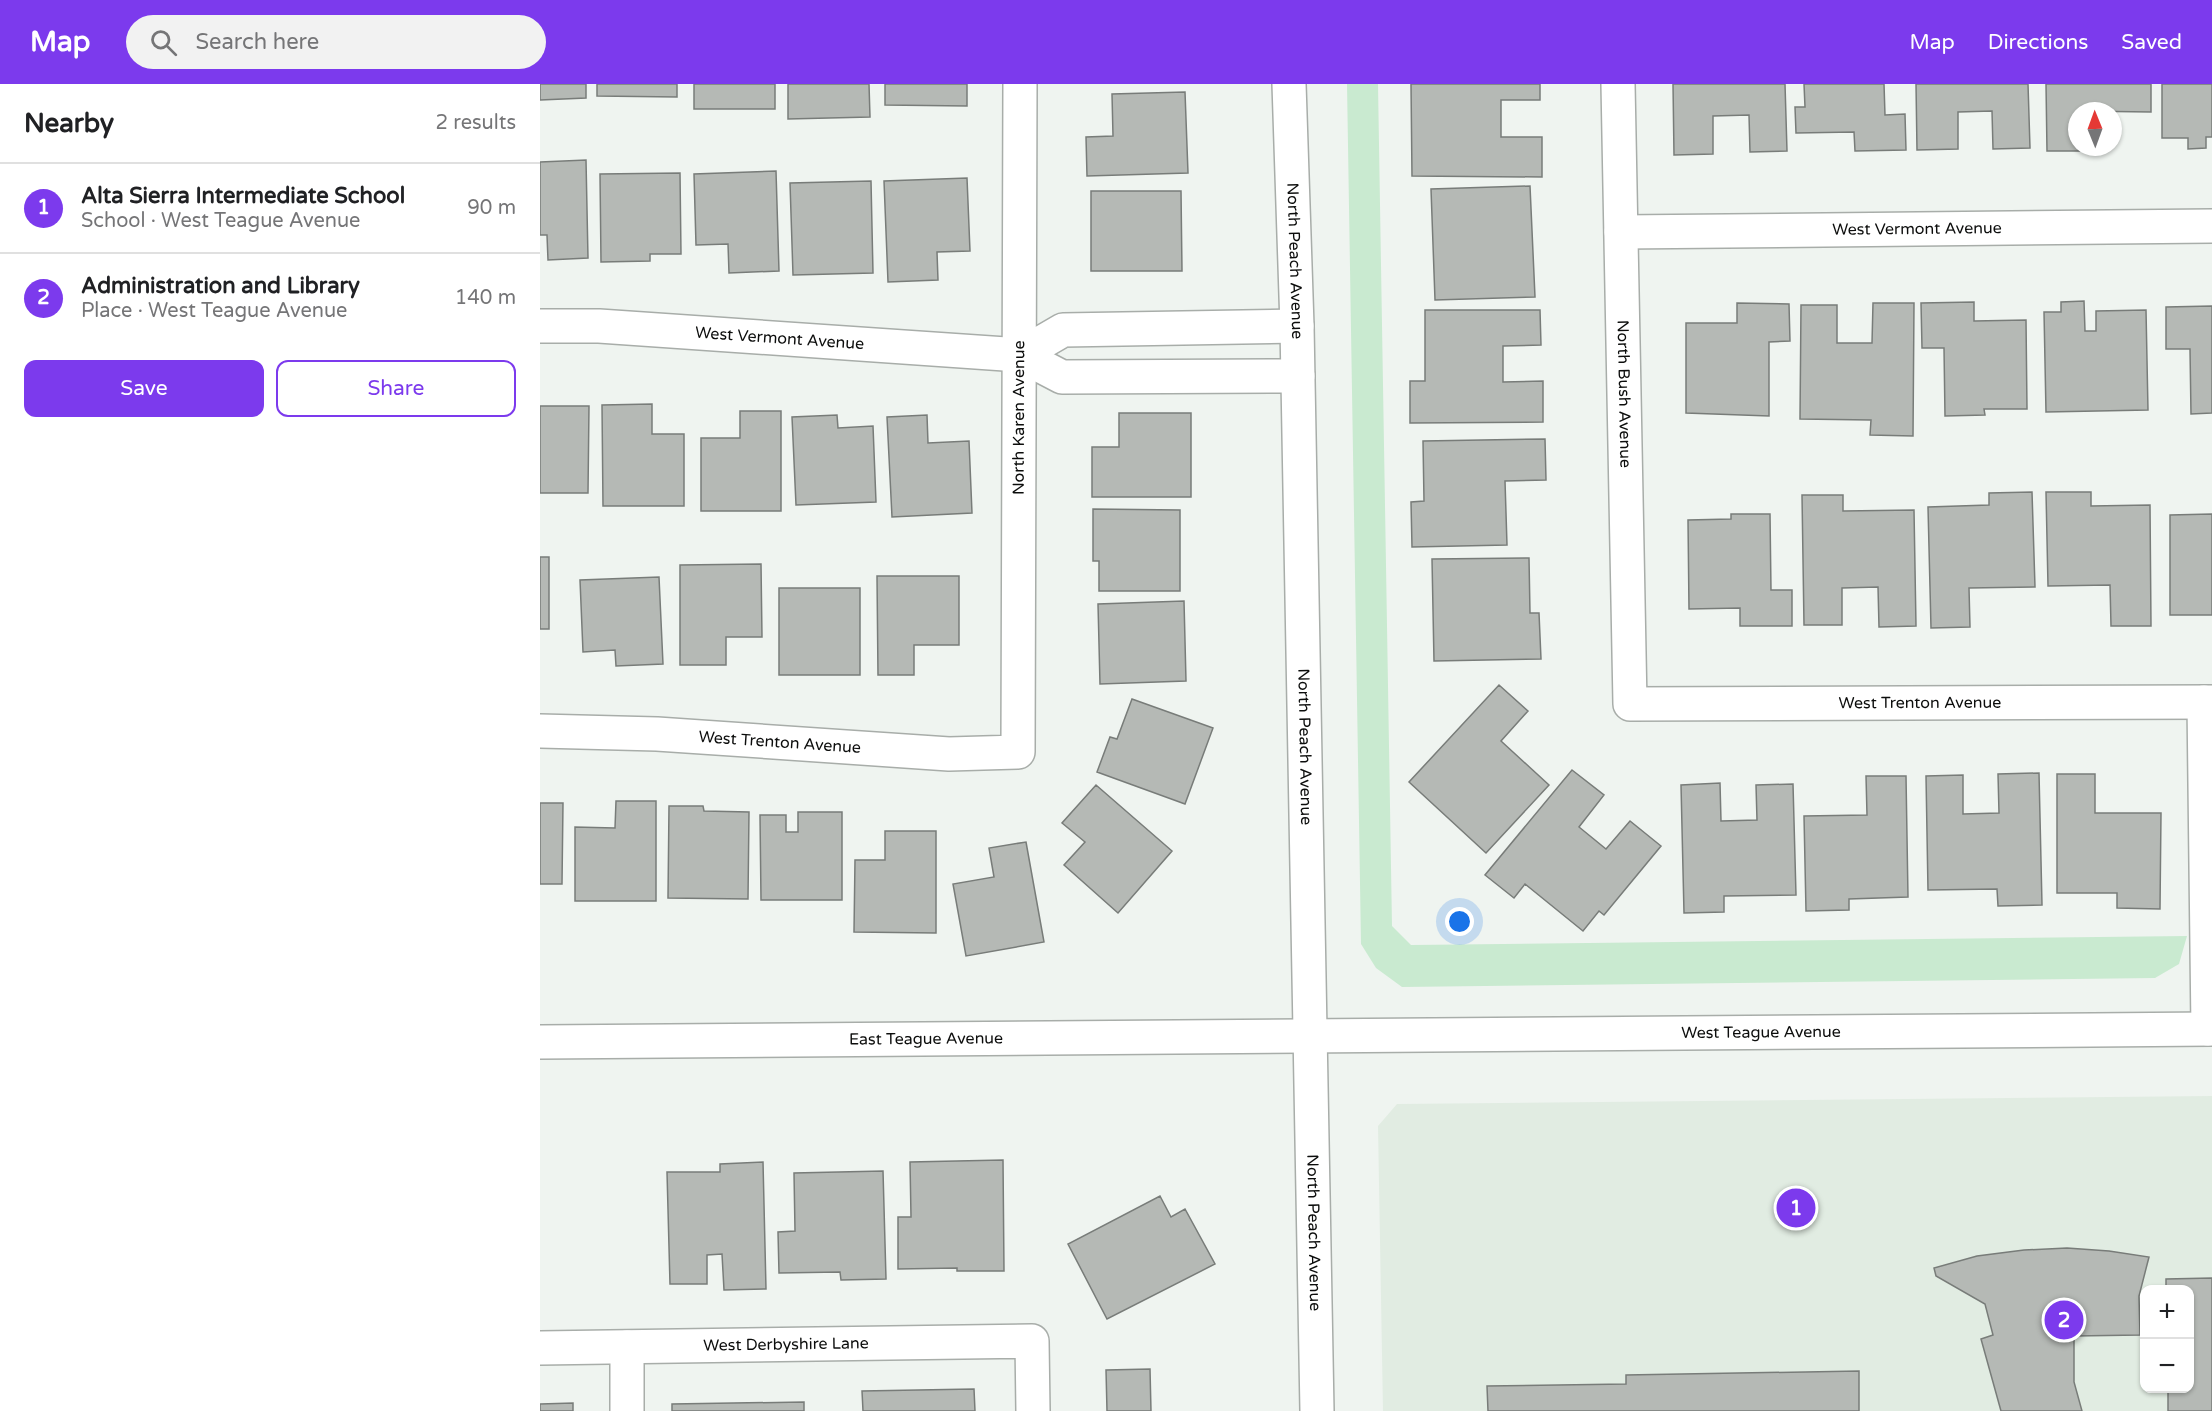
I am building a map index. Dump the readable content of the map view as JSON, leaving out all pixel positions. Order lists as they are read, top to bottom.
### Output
{
  "streets": {
    "street": [
      "West Vermont Avenue",
      "North Peach Avenue",
      "North Bush Avenue",
      "North Karen Avenue",
      "West Trenton Avenue",
      "West Teague Avenue",
      "East Teague Avenue",
      "West Derbyshire Lane"
    ]
  },
  "crossings": [
    ["West Vermont Avenue", "North Peach Avenue"],
    ["West Vermont Avenue", "North Bush Avenue"],
    ["West Vermont Avenue", "North Karen Avenue"],
    ["North Peach Avenue", "West Teague Avenue"],
    ["North Peach Avenue", "East Teague Avenue"],
    ["North Bush Avenue", "West Trenton Avenue"],
    ["North Karen Avenue", "West Trenton Avenue"],
    ["West Teague Avenue", "East Teague Avenue"]
  ],
  "north": "top",
  "page": {
    "header": "Map",
    "search": "Search here",
    "nav": ["Map", "Directions", "Saved"],
    "heading": ["Nearby", "2 results"],
    "list": [
      {
        "mark": "1",
        "name": "Alta Sierra Intermediate School",
        "note": "School · West Teague Avenue",
        "value": "90 m"
      },
      {
        "mark": "2",
        "name": "Administration and Library",
        "note": "Place · West Teague Avenue",
        "value": "140 m"
      }
    ],
    "buttons": ["Save", "Share"],
    "pins": ["1", "2"],
    "map_buttons": ["+", "−"]
  }
}
